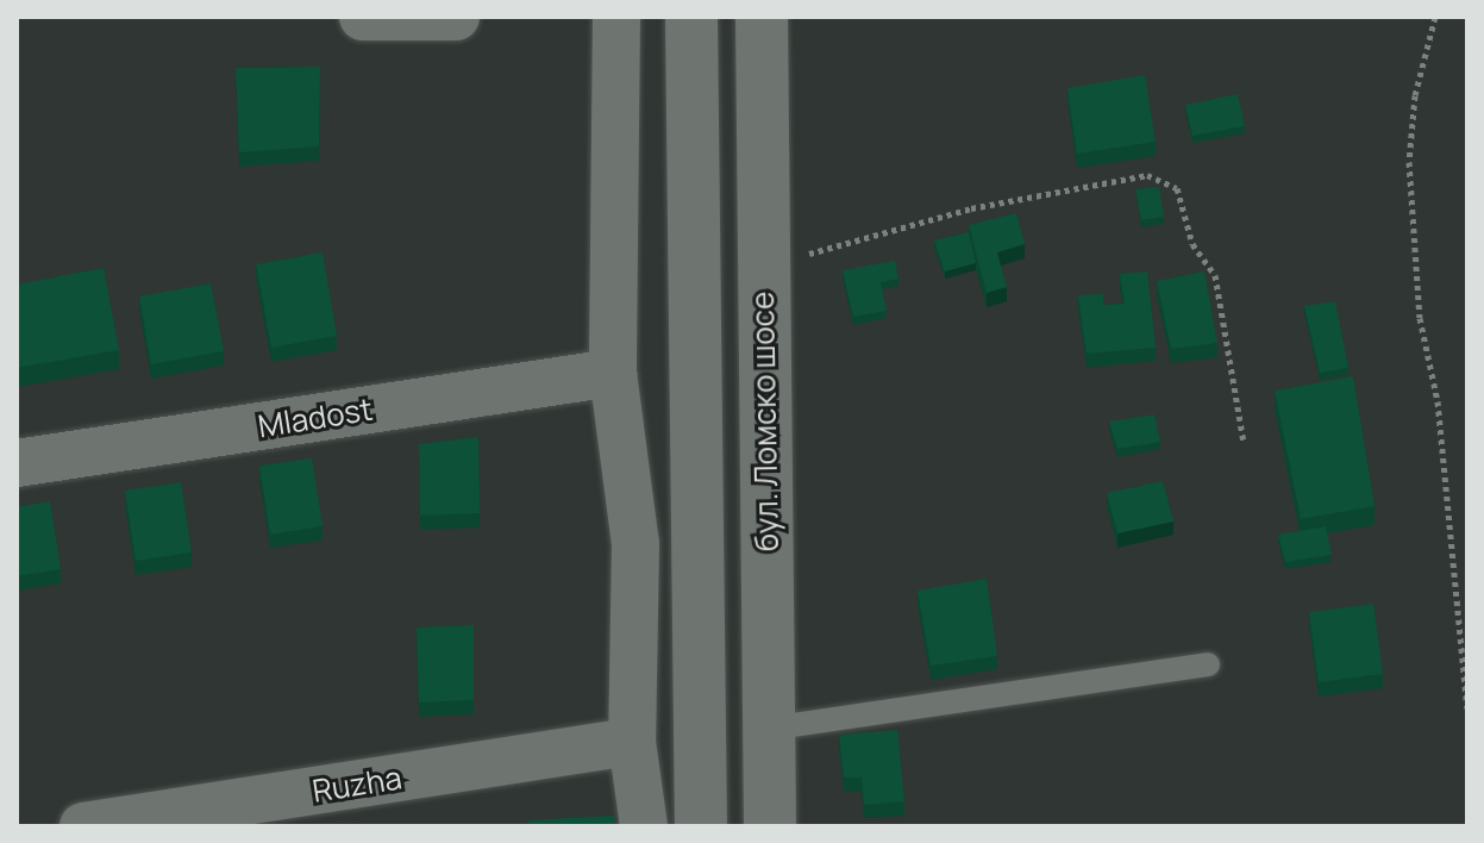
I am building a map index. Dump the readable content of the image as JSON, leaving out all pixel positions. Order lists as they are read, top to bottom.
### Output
{
  "streets": {
    "main road": ["бул. Ломско шосе"],
    "street": ["Mladost", "Ruzha"]
  }
}
